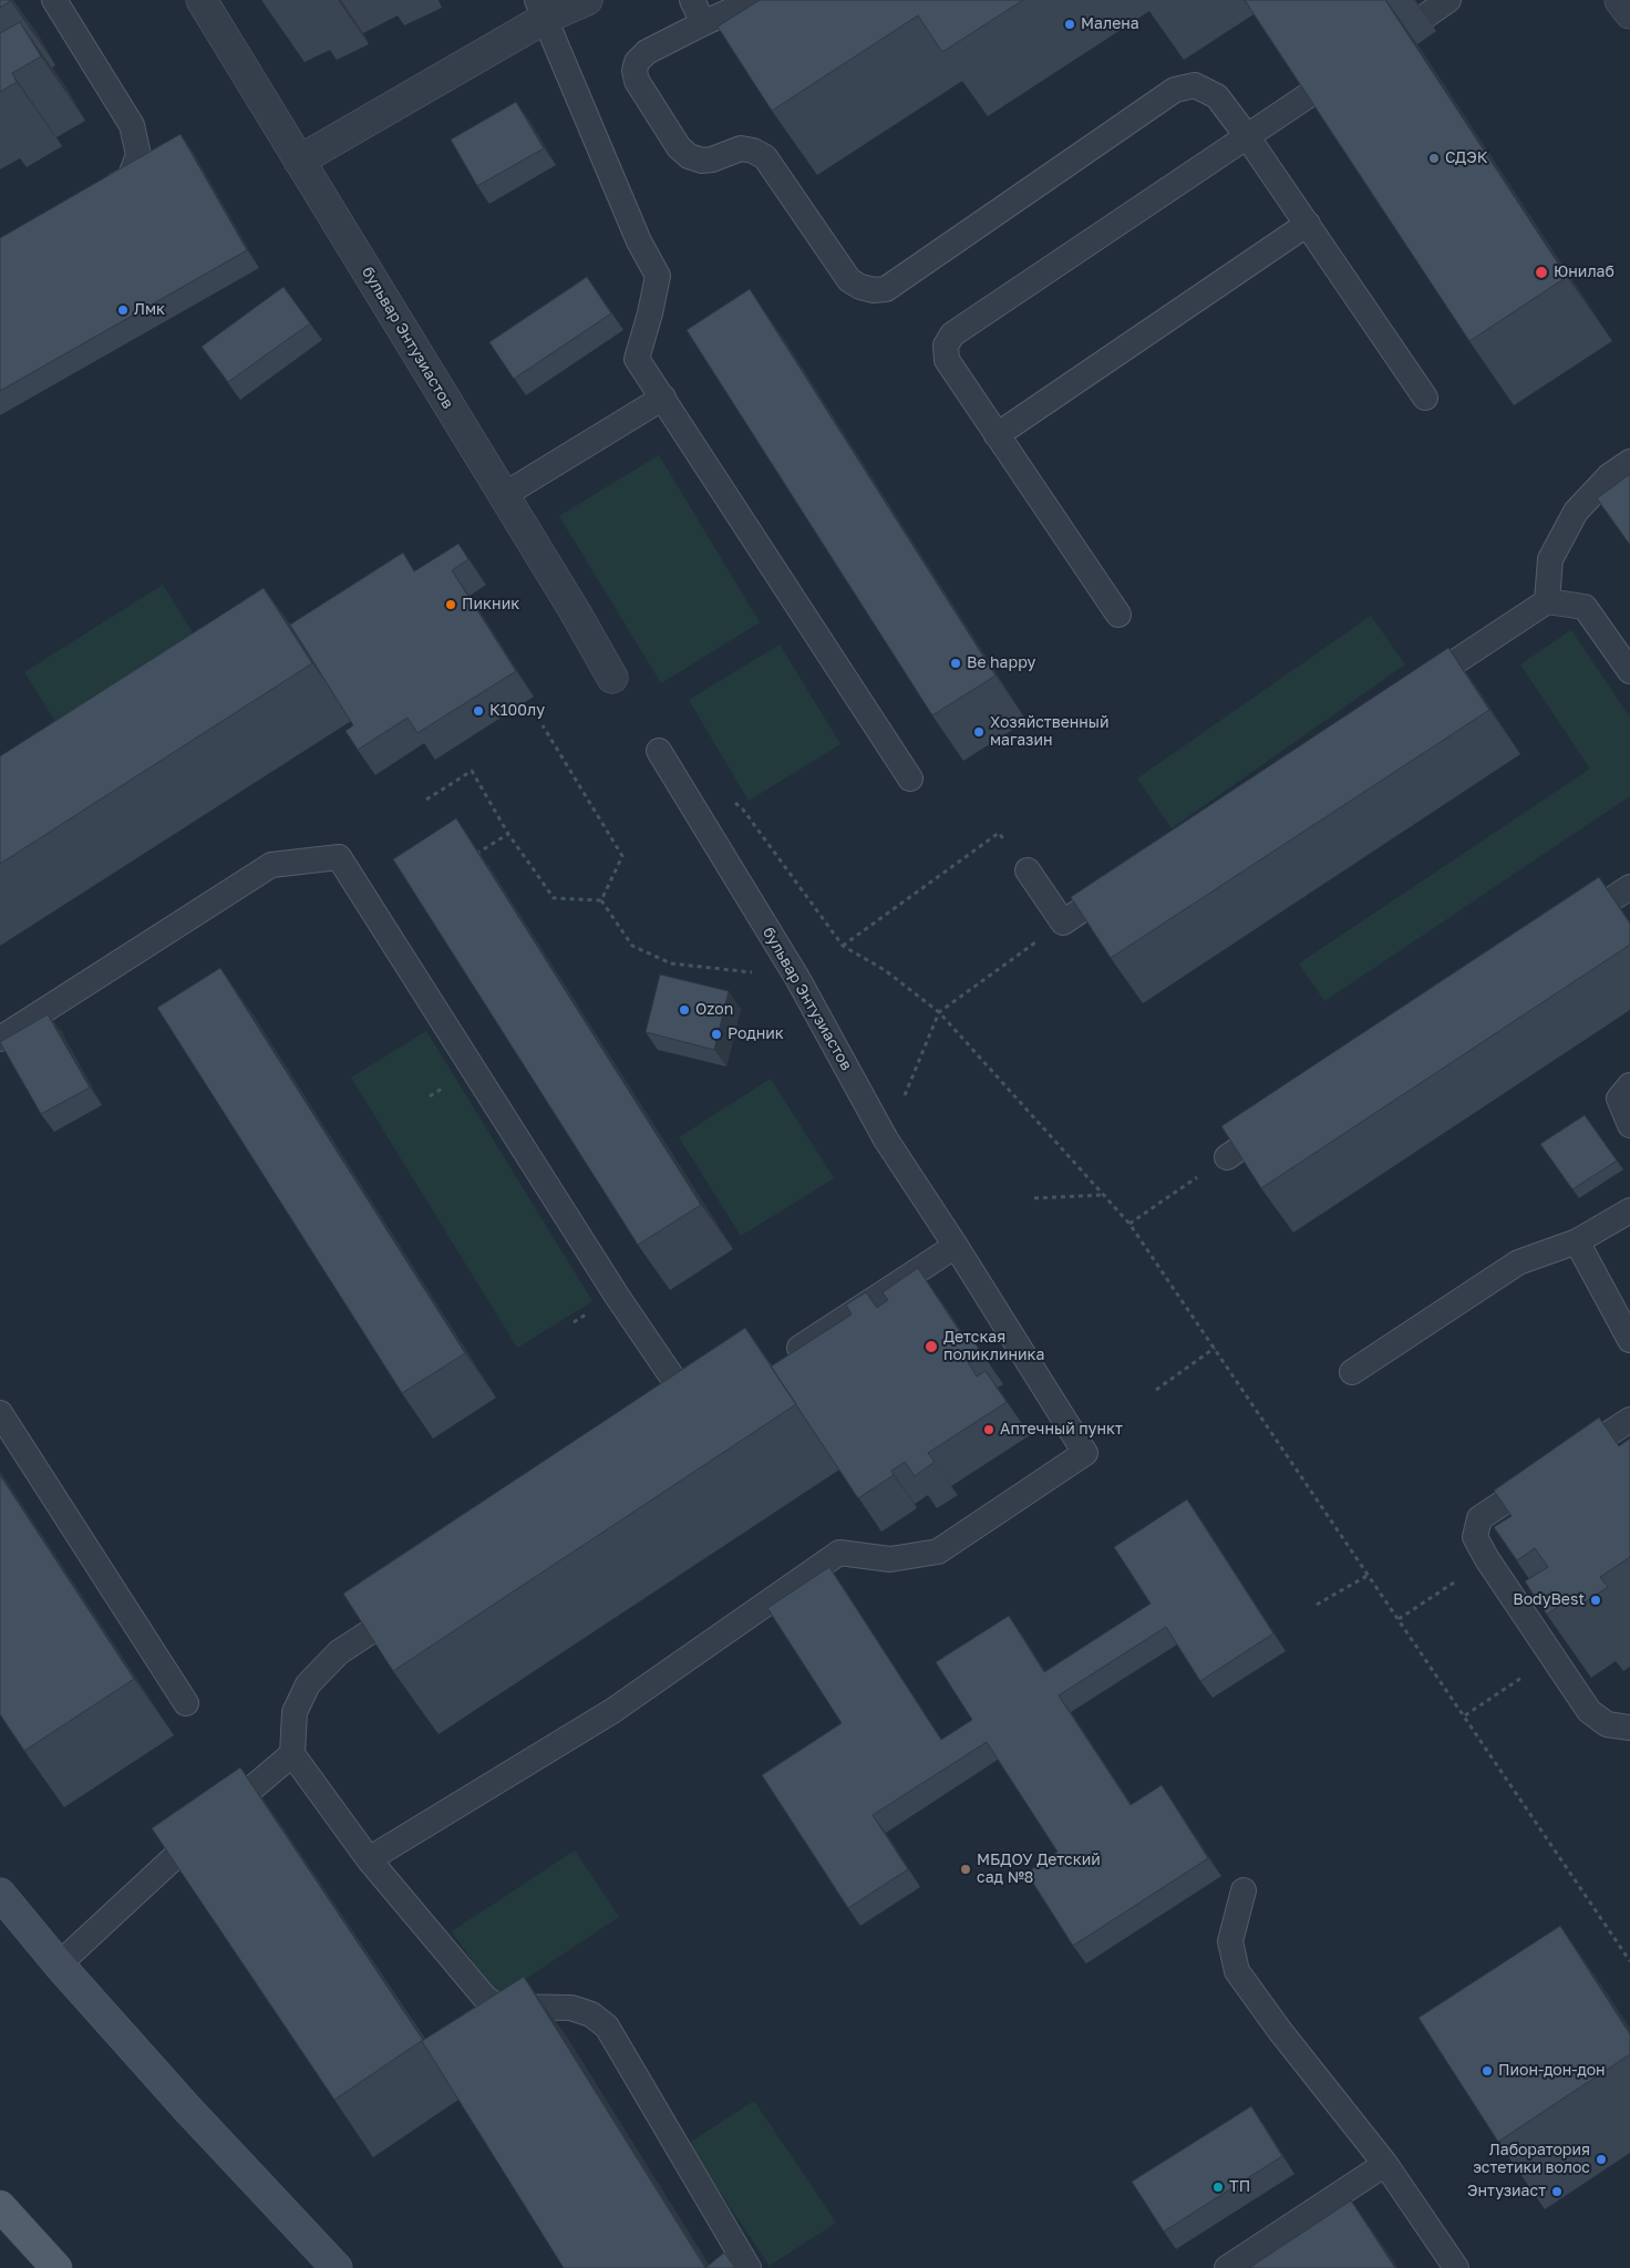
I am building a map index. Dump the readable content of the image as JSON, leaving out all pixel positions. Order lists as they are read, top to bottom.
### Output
{
  "streets": {
    "street": ["бульвар Энтузиастов"]
  },
  "places": [
    "Малена",
    "СДЭК",
    "Юнилаб",
    "Лмк",
    "Пикник",
    "Be happy",
    "К100лу",
    "Хозяйственный магазин",
    "Ozon",
    "Родник",
    "Детская поликлиника",
    "Аптечный пункт",
    "BodyBest",
    "МБДОУ Детский сад №8",
    "Пион-дон-дон",
    "Лаборатория эстетики волос",
    "ТП",
    "Энтузиаст"
  ]
}
